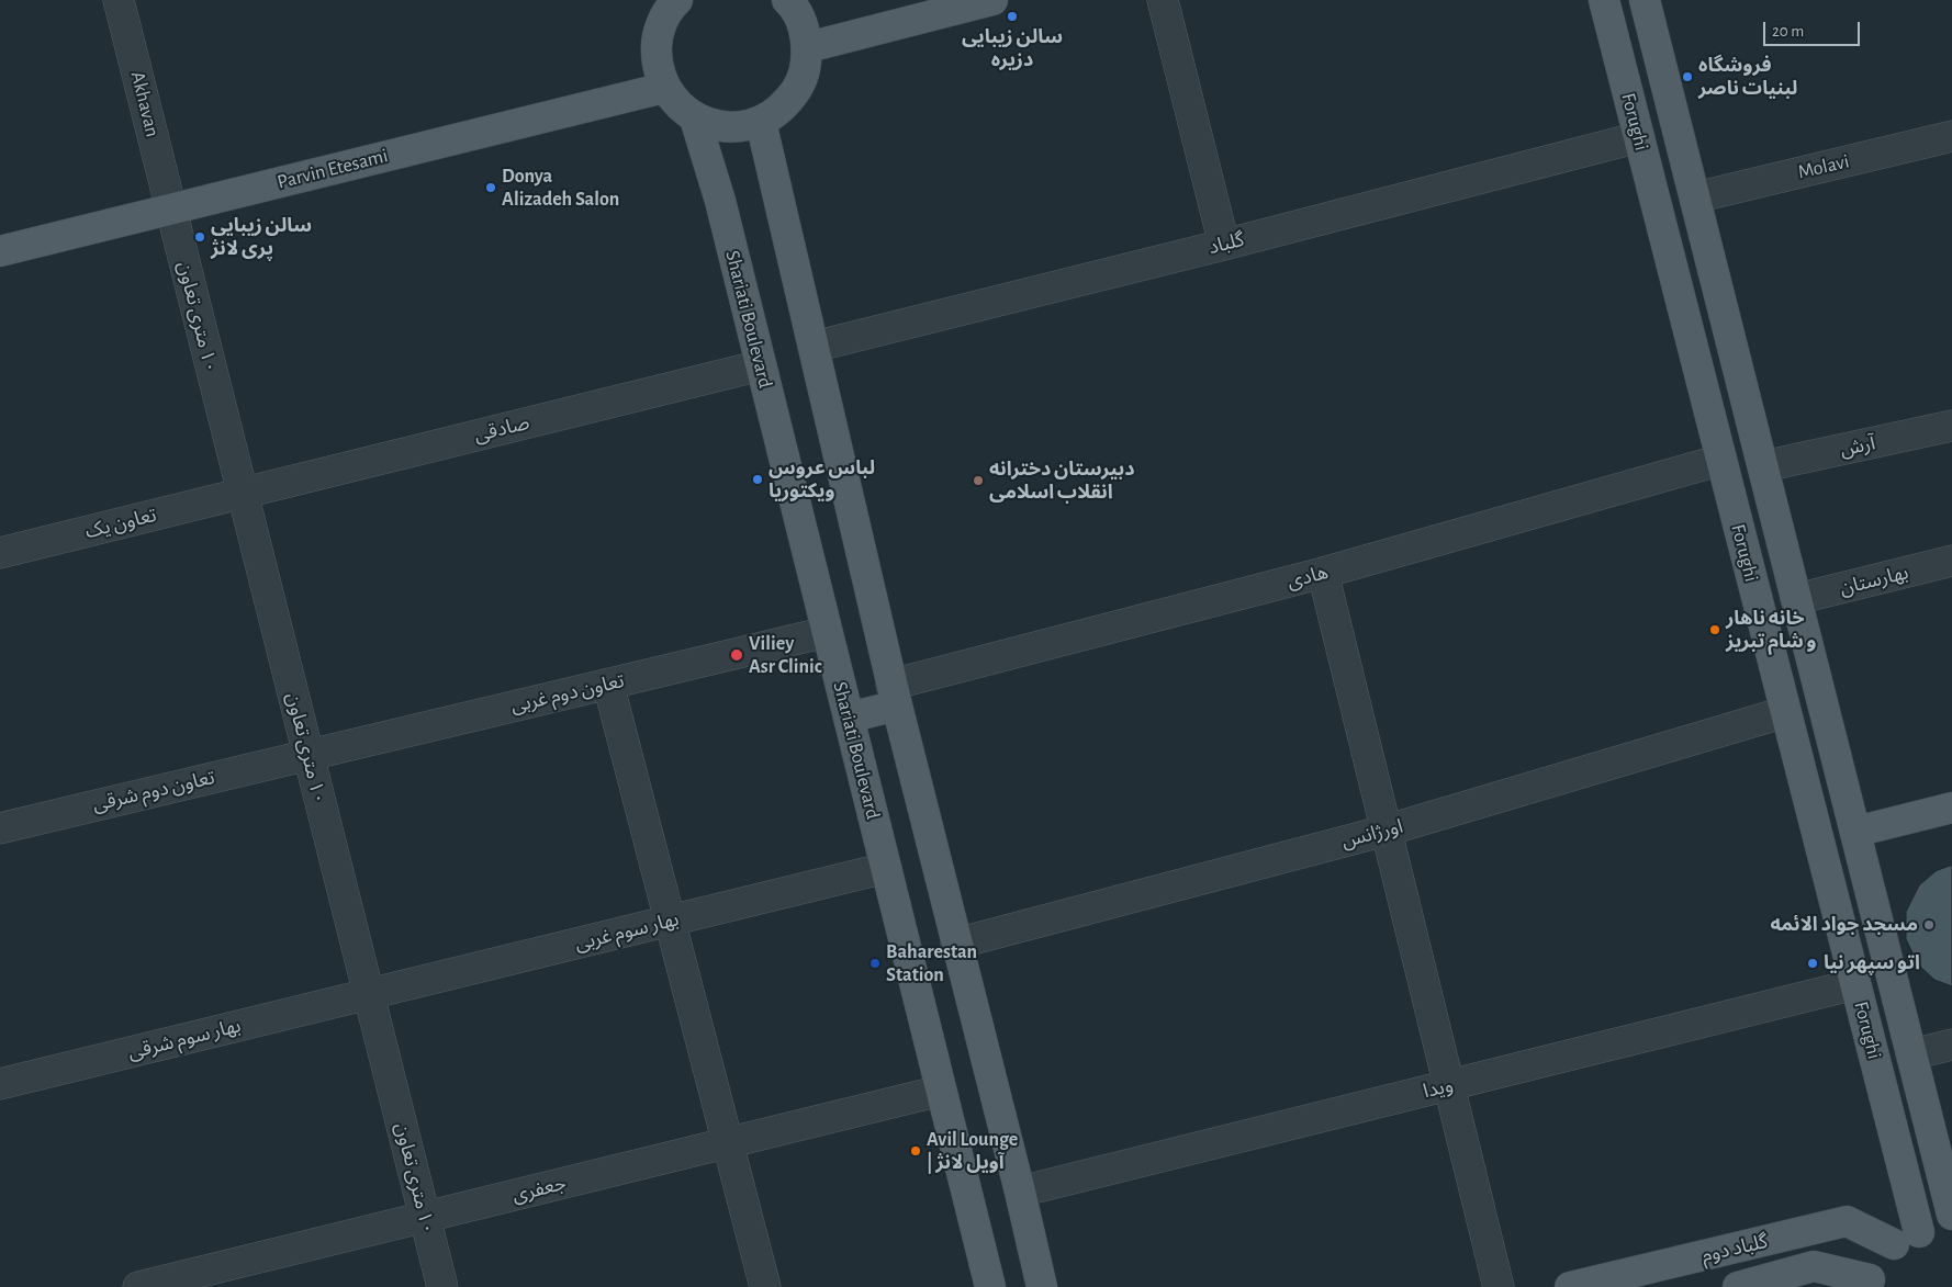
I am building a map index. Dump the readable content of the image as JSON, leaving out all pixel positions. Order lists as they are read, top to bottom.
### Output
{
  "streets": {
    "main road": [
      "Forughi",
      "Parvin Etesami",
      "Shariati Boulevard",
      "گلباد دوم"
    ],
    "street": [
      "Akhavan",
      "Molavi",
      "گلباد",
      "١٠ متری تعاون",
      "صادقی",
      "آرش",
      "تعاون یک",
      "هادی",
      "بهارستان",
      "تعاون دوم غربی",
      "تعاون دوم شرقی",
      "اورژانس",
      "بهار سوم غربی",
      "بهار سوم شرقی",
      "ویدا",
      "جعفری"
    ]
  },
  "crossings": [
    ["Akhavan", "Parvin Etesami"],
    ["Akhavan", "١٠ متری تعاون"],
    ["Forughi", "Molavi"],
    ["Forughi", "گلباد"],
    ["Forughi", "آرش"],
    ["Forughi", "هادی"],
    ["Forughi", "بهارستان"],
    ["Forughi", "اورژانس"],
    ["Forughi", "ویدا"],
    ["Forughi", "گلباد دوم"],
    ["Parvin Etesami", "١٠ متری تعاون"],
    ["١٠ متری تعاون", "صادقی"],
    ["١٠ متری تعاون", "تعاون یک"],
    ["١٠ متری تعاون", "تعاون دوم غربی"],
    ["١٠ متری تعاون", "تعاون دوم شرقی"],
    ["١٠ متری تعاون", "بهار سوم غربی"],
    ["١٠ متری تعاون", "بهار سوم شرقی"],
    ["١٠ متری تعاون", "جعفری"],
    ["Shariati Boulevard", "صادقی"],
    ["Shariati Boulevard", "تعاون دوم غربی"],
    ["Shariati Boulevard", "بهار سوم غربی"],
    ["Shariati Boulevard", "جعفری"],
    ["صادقی", "تعاون یک"],
    ["تعاون دوم غربی", "تعاون دوم شرقی"],
    ["بهار سوم غربی", "بهار سوم شرقی"]
  ],
  "places": [
    "سالن زیبایی دزیره",
    "فروشگاه لبنیات ناصر",
    "Donya Alizadeh Salon",
    "سالن زیبایی پری لانژ",
    "لباس عروس ويكتوريا",
    "دبیرستان دخترانه انقلاب اسلامی",
    "خانه ناهار و شام تبریز",
    "Viliey Asr Clinic",
    "مسجد جواد الائمه",
    "Baharestan Station",
    "اتو سپهر نیا",
    "Avil Lounge | آویل لانژ"
  ],
  "scale_bar": "20 m"
}
